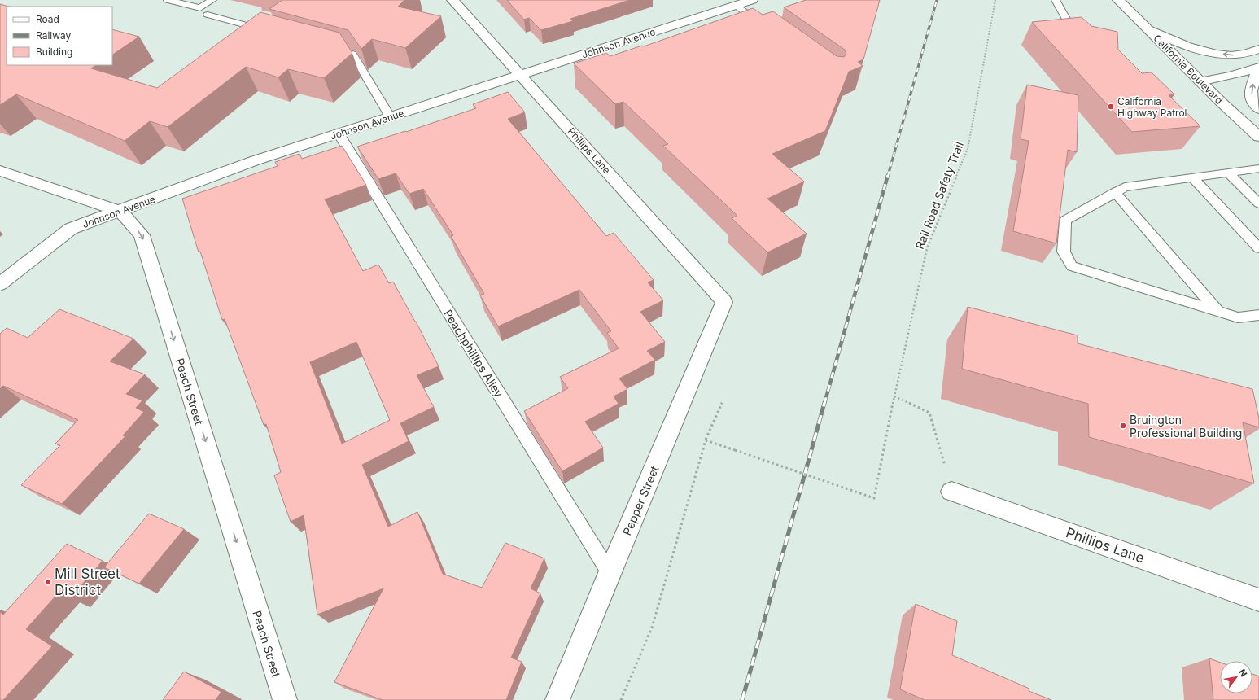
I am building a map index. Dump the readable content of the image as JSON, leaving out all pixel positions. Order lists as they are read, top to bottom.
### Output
{
  "streets": {
    "main road": [
      "Johnson Avenue",
      "California Boulevard",
      "Phillips Lane",
      "Peach Street",
      "Pepper Street"
    ],
    "lane": ["Peachphillips Alley"],
    "path": ["Rail Road Safety Trail"]
  },
  "crossings": [
    ["Johnson Avenue", "Phillips Lane"],
    ["Johnson Avenue", "Peachphillips Alley"],
    ["Johnson Avenue", "Peach Street"],
    ["Phillips Lane", "Pepper Street"],
    ["Peachphillips Alley", "Pepper Street"]
  ],
  "one_way": ["Peach Street"],
  "places": ["California Highway Patrol", "Bruington Professional Building", "Mill Street District"],
  "legend": ["Road", "Railway", "Building"],
  "north": "top right"
}
